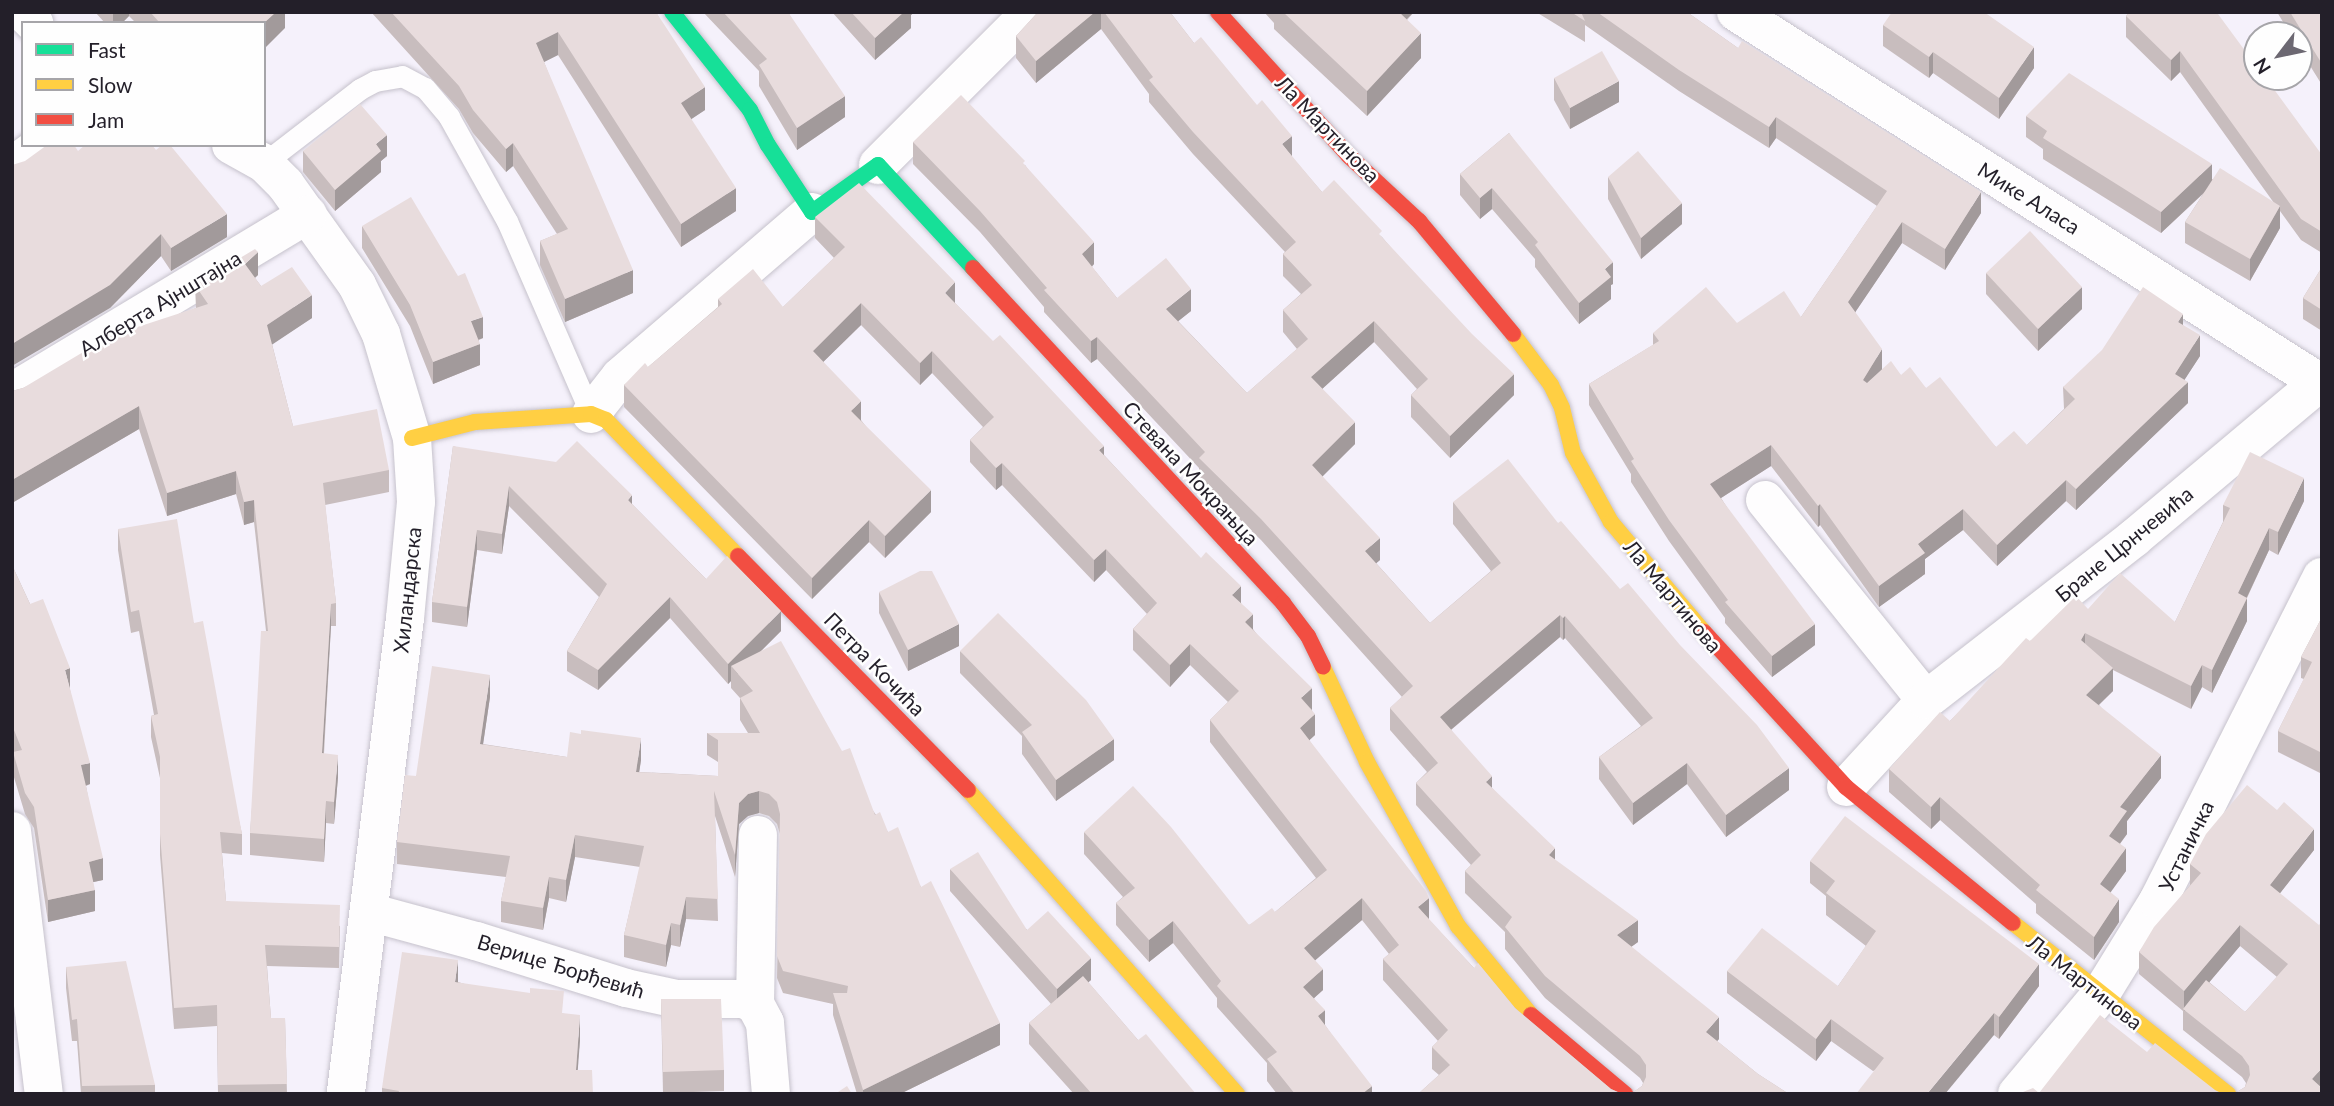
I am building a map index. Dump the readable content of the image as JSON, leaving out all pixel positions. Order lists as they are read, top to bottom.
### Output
{
  "streets": {
    "street": [
      "Ла Мартинова",
      "Мике Аласа",
      "Алберта Ајнштајна",
      "Стевана Мокрањца",
      "Бране Црнчевића",
      "Хиландарска",
      "Петра Кочића",
      "Устаничка",
      "Верице Ђорђевић"
    ]
  },
  "crossings": [
    ["Ла Мартинова", "Бране Црнчевића"],
    ["Ла Мартинова", "Устаничка"],
    ["Мике Аласа", "Бране Црнчевића"],
    ["Алберта Ајнштајна", "Хиландарска"],
    ["Хиландарска", "Верице Ђорђевић"]
  ],
  "legend": ["Fast", "Slow", "Jam"],
  "north": "bottom left"
}
